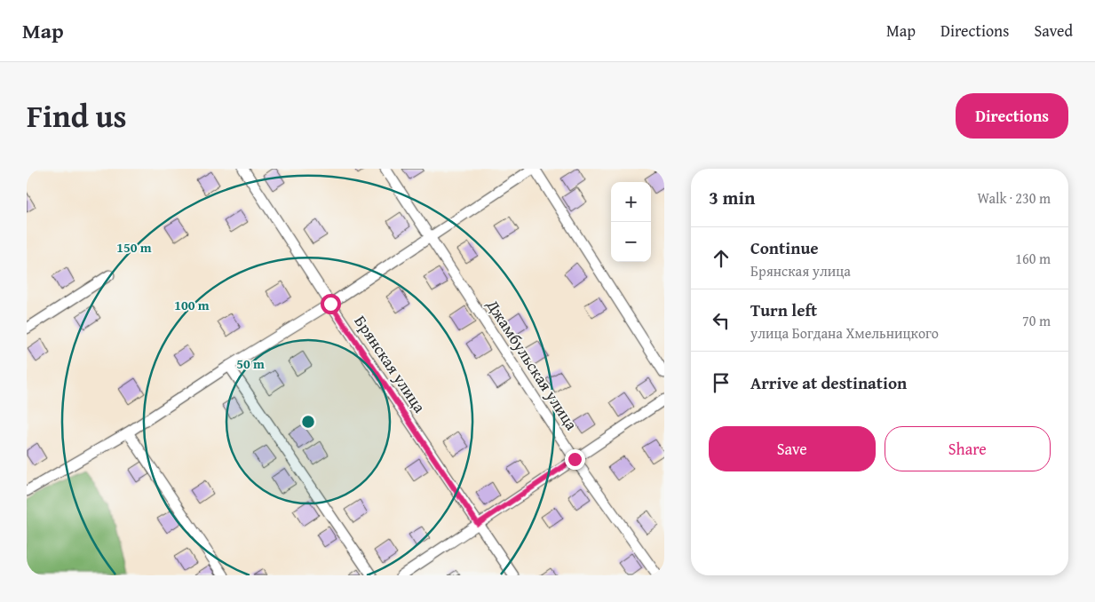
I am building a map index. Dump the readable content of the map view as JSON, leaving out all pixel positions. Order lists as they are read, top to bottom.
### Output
{
  "streets": {
    "street": ["Брянская улица", "Джамбульская улица"]
  },
  "page": {
    "header": "Map",
    "nav": ["Map", "Directions", "Saved"],
    "title": "Find us",
    "buttons": [
      "Directions",
      ["Save", "Share"]
    ],
    "heading": ["3 min", "Walk · 230 m"],
    "map_buttons": ["+", "−"],
    "list": [
      ["Continue", "Брянская улица", "160 m"],
      ["Turn left", "улица Богдана Хмельницкого", "70 m"],
      "Arrive at destination"
    ]
  },
  "rings": ["150 m", "100 m", "50 m"]
}
